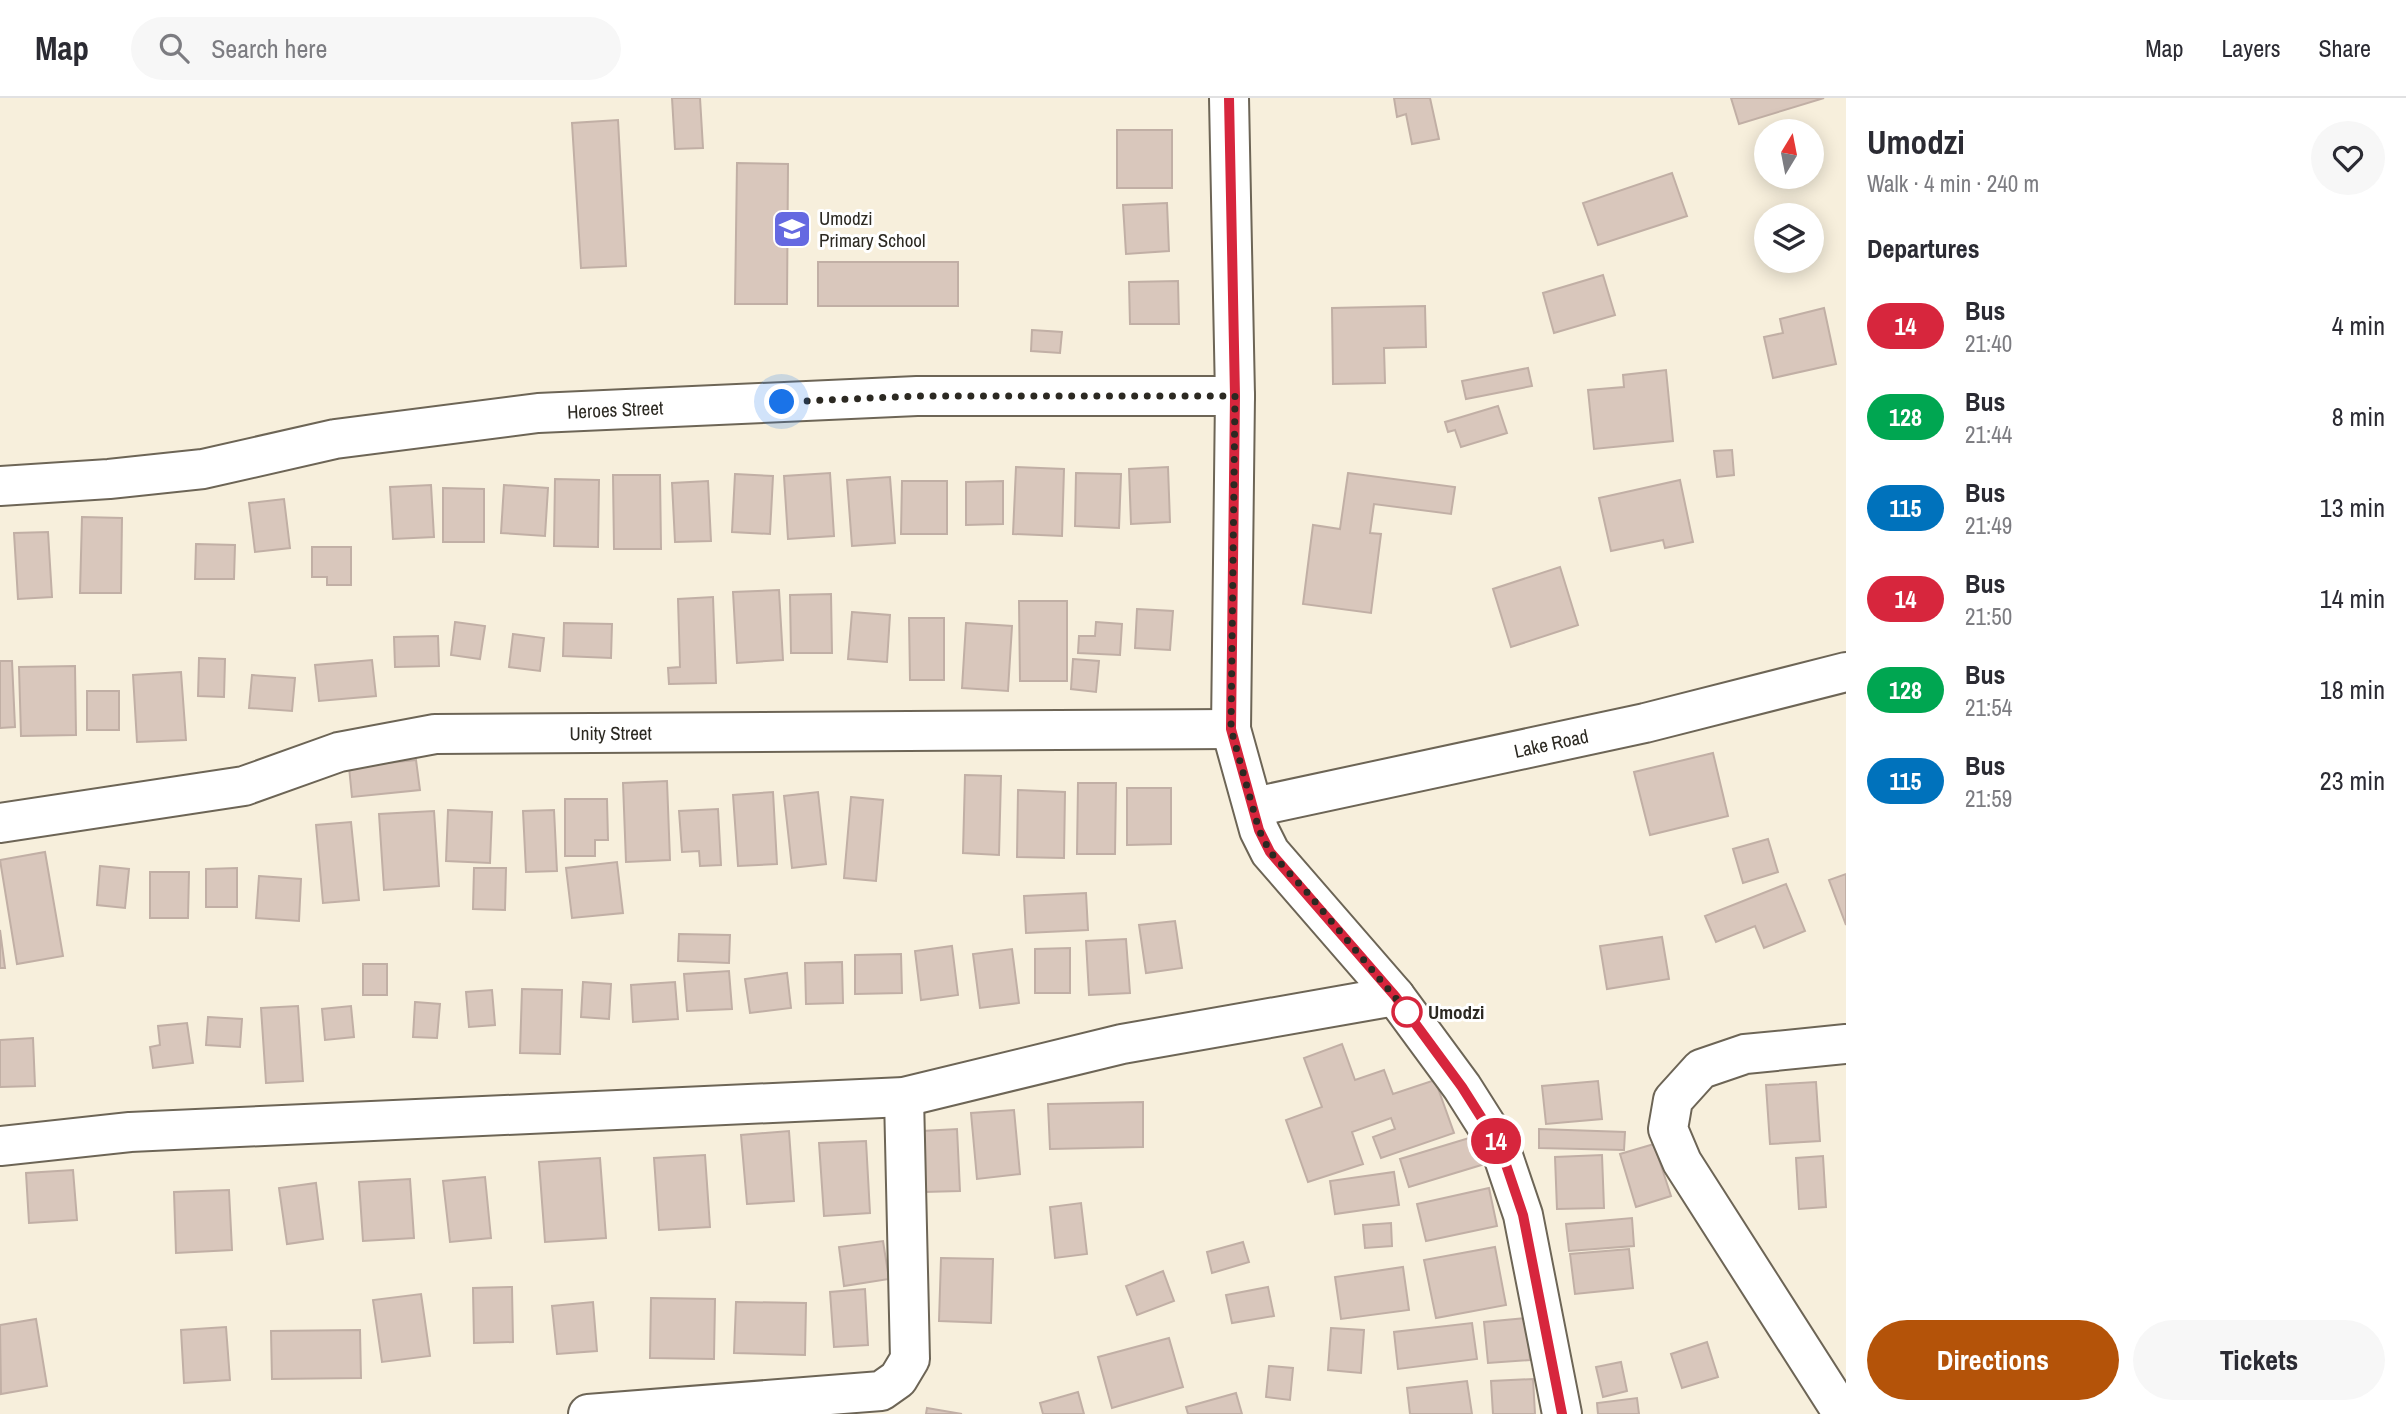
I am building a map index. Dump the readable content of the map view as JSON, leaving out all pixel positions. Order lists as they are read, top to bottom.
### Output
{
  "streets": {
    "street": ["Heroes Street", "Unity Street", "Lake Road"]
  },
  "places": {
    "school or university": ["Umodzi Primary School"],
    "other": ["Umodzi"]
  },
  "lines": ["bus line 14"],
  "north": "top",
  "page": {
    "header": "Map",
    "search": "Search here",
    "nav": ["Map", "Layers", "Share"],
    "on_map": "14",
    "heading": [
      ["Umodzi", "Walk · 4 min · 240 m"],
      "Departures"
    ],
    "list": [
      {
        "mark": "14",
        "name": "Bus",
        "note": "21:40",
        "value": "4 min"
      },
      {
        "mark": "128",
        "name": "Bus",
        "note": "21:44",
        "value": "8 min"
      },
      {
        "mark": "115",
        "name": "Bus",
        "note": "21:49",
        "value": "13 min"
      },
      {
        "mark": "14",
        "name": "Bus",
        "note": "21:50",
        "value": "14 min"
      },
      {
        "mark": "128",
        "name": "Bus",
        "note": "21:54",
        "value": "18 min"
      },
      {
        "mark": "115",
        "name": "Bus",
        "note": "21:59",
        "value": "23 min"
      }
    ],
    "buttons": ["Directions", "Tickets"]
  }
}
